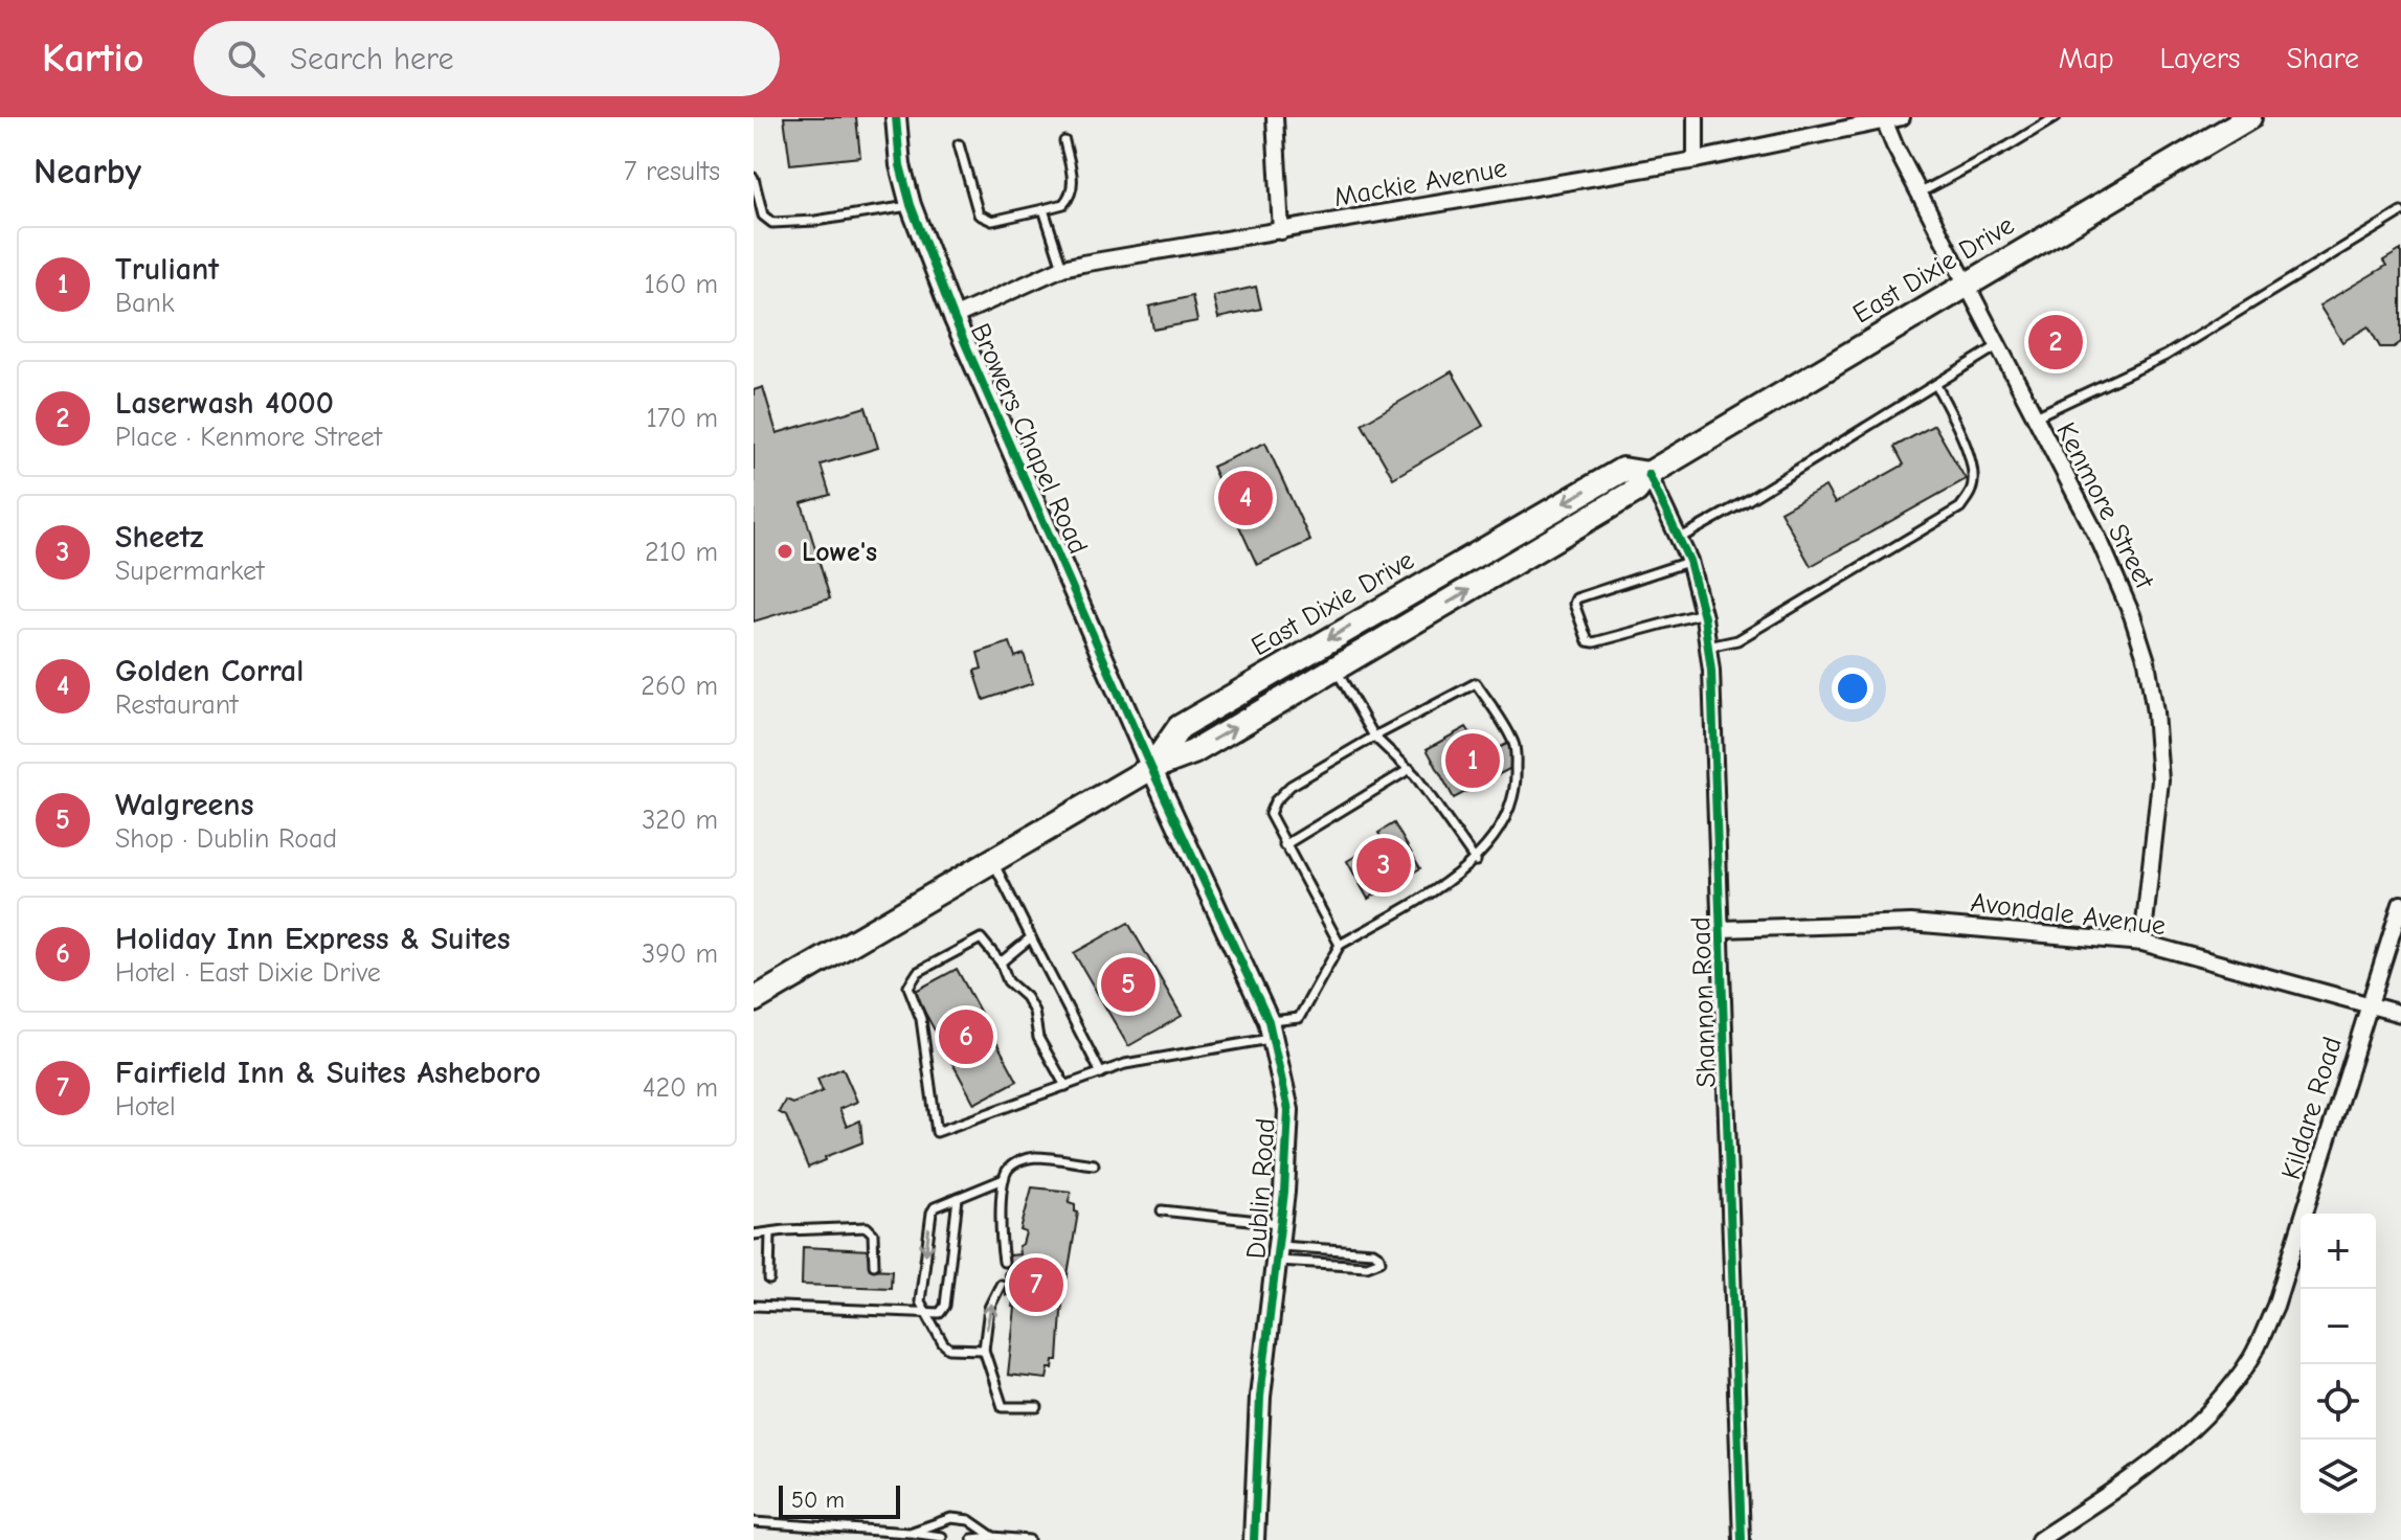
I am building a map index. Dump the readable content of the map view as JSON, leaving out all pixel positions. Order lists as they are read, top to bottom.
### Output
{
  "streets": {
    "main road": ["East Dixie Drive"],
    "street": [
      "Mackie Avenue",
      "Browers Chapel Road",
      "Kenmore Street",
      "Avondale Avenue",
      "Shannon Road",
      "Kildare Road",
      "Dublin Road"
    ]
  },
  "crossings": [
    ["Mackie Avenue", "Browers Chapel Road"],
    ["Mackie Avenue", "Kenmore Street"],
    ["East Dixie Drive", "Browers Chapel Road"],
    ["East Dixie Drive", "Kenmore Street"],
    ["East Dixie Drive", "Shannon Road"],
    ["East Dixie Drive", "Dublin Road"],
    ["Browers Chapel Road", "Dublin Road"],
    ["Kenmore Street", "Avondale Avenue"],
    ["Avondale Avenue", "Shannon Road"],
    ["Avondale Avenue", "Kildare Road"]
  ],
  "places": ["Lowe's"],
  "scale_bar": "50 m",
  "page": {
    "header": "Kartio",
    "search": "Search here",
    "nav": ["Map", "Layers", "Share"],
    "heading": ["Nearby", "7 results"],
    "list": [
      {
        "mark": "1",
        "name": "Truliant",
        "note": "Bank",
        "value": "160 m"
      },
      {
        "mark": "2",
        "name": "Laserwash 4000",
        "note": "Place · Kenmore Street",
        "value": "170 m"
      },
      {
        "mark": "3",
        "name": "Sheetz",
        "note": "Supermarket",
        "value": "210 m"
      },
      {
        "mark": "4",
        "name": "Golden Corral",
        "note": "Restaurant",
        "value": "260 m"
      },
      {
        "mark": "5",
        "name": "Walgreens",
        "note": "Shop · Dublin Road",
        "value": "320 m"
      },
      {
        "mark": "6",
        "name": "Holiday Inn Express & Suites",
        "note": "Hotel · East Dixie Drive",
        "value": "390 m"
      },
      {
        "mark": "7",
        "name": "Fairfield Inn & Suites Asheboro",
        "note": "Hotel",
        "value": "420 m"
      }
    ],
    "pins": [
      "2",
      "4",
      "1",
      "3",
      "5",
      "6",
      "7"
    ],
    "map_buttons": ["+", "−"],
    "scale": "50 m"
  }
}
